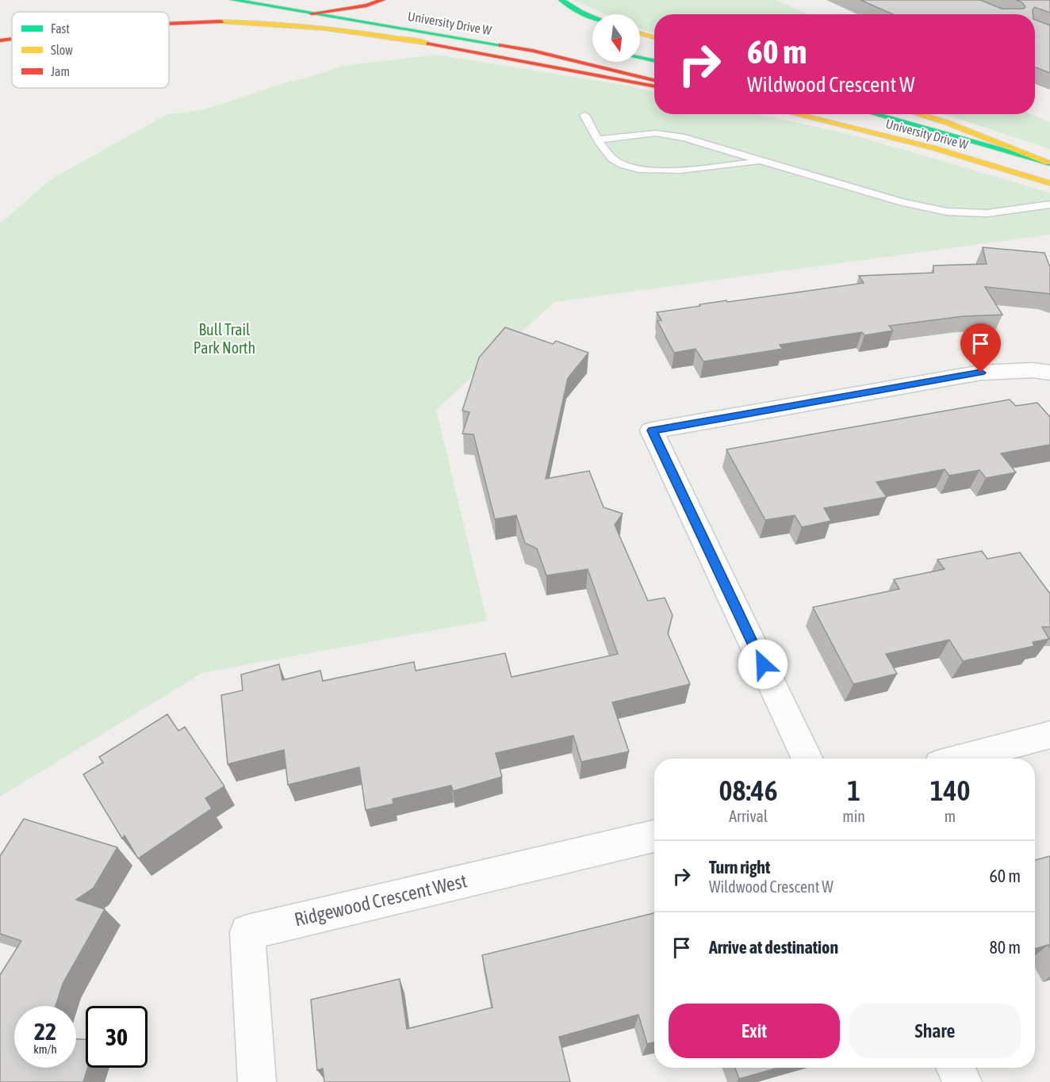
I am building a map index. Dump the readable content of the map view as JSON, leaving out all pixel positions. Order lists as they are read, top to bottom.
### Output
{
  "streets": {
    "main road": ["University Drive W"],
    "street": ["Ridgewood Crescent West"]
  },
  "parks": ["Bull Trail Park North"],
  "legend": ["Fast", "Slow", "Jam"],
  "north": "bottom",
  "page": {
    "turn": ["60 m", "Wildwood Crescent W"],
    "eta": [
      "08:46",
      "Arrival",
      "1",
      "min",
      "140",
      "m"
    ],
    "list": [
      {
        "name": "Turn right",
        "note": "Wildwood Crescent W",
        "value": "60 m"
      },
      {
        "name": "Arrive at destination",
        "value": "80 m"
      }
    ],
    "buttons": ["Exit", "Share"],
    "speed": "22 km/h",
    "limit": "30"
  }
}
